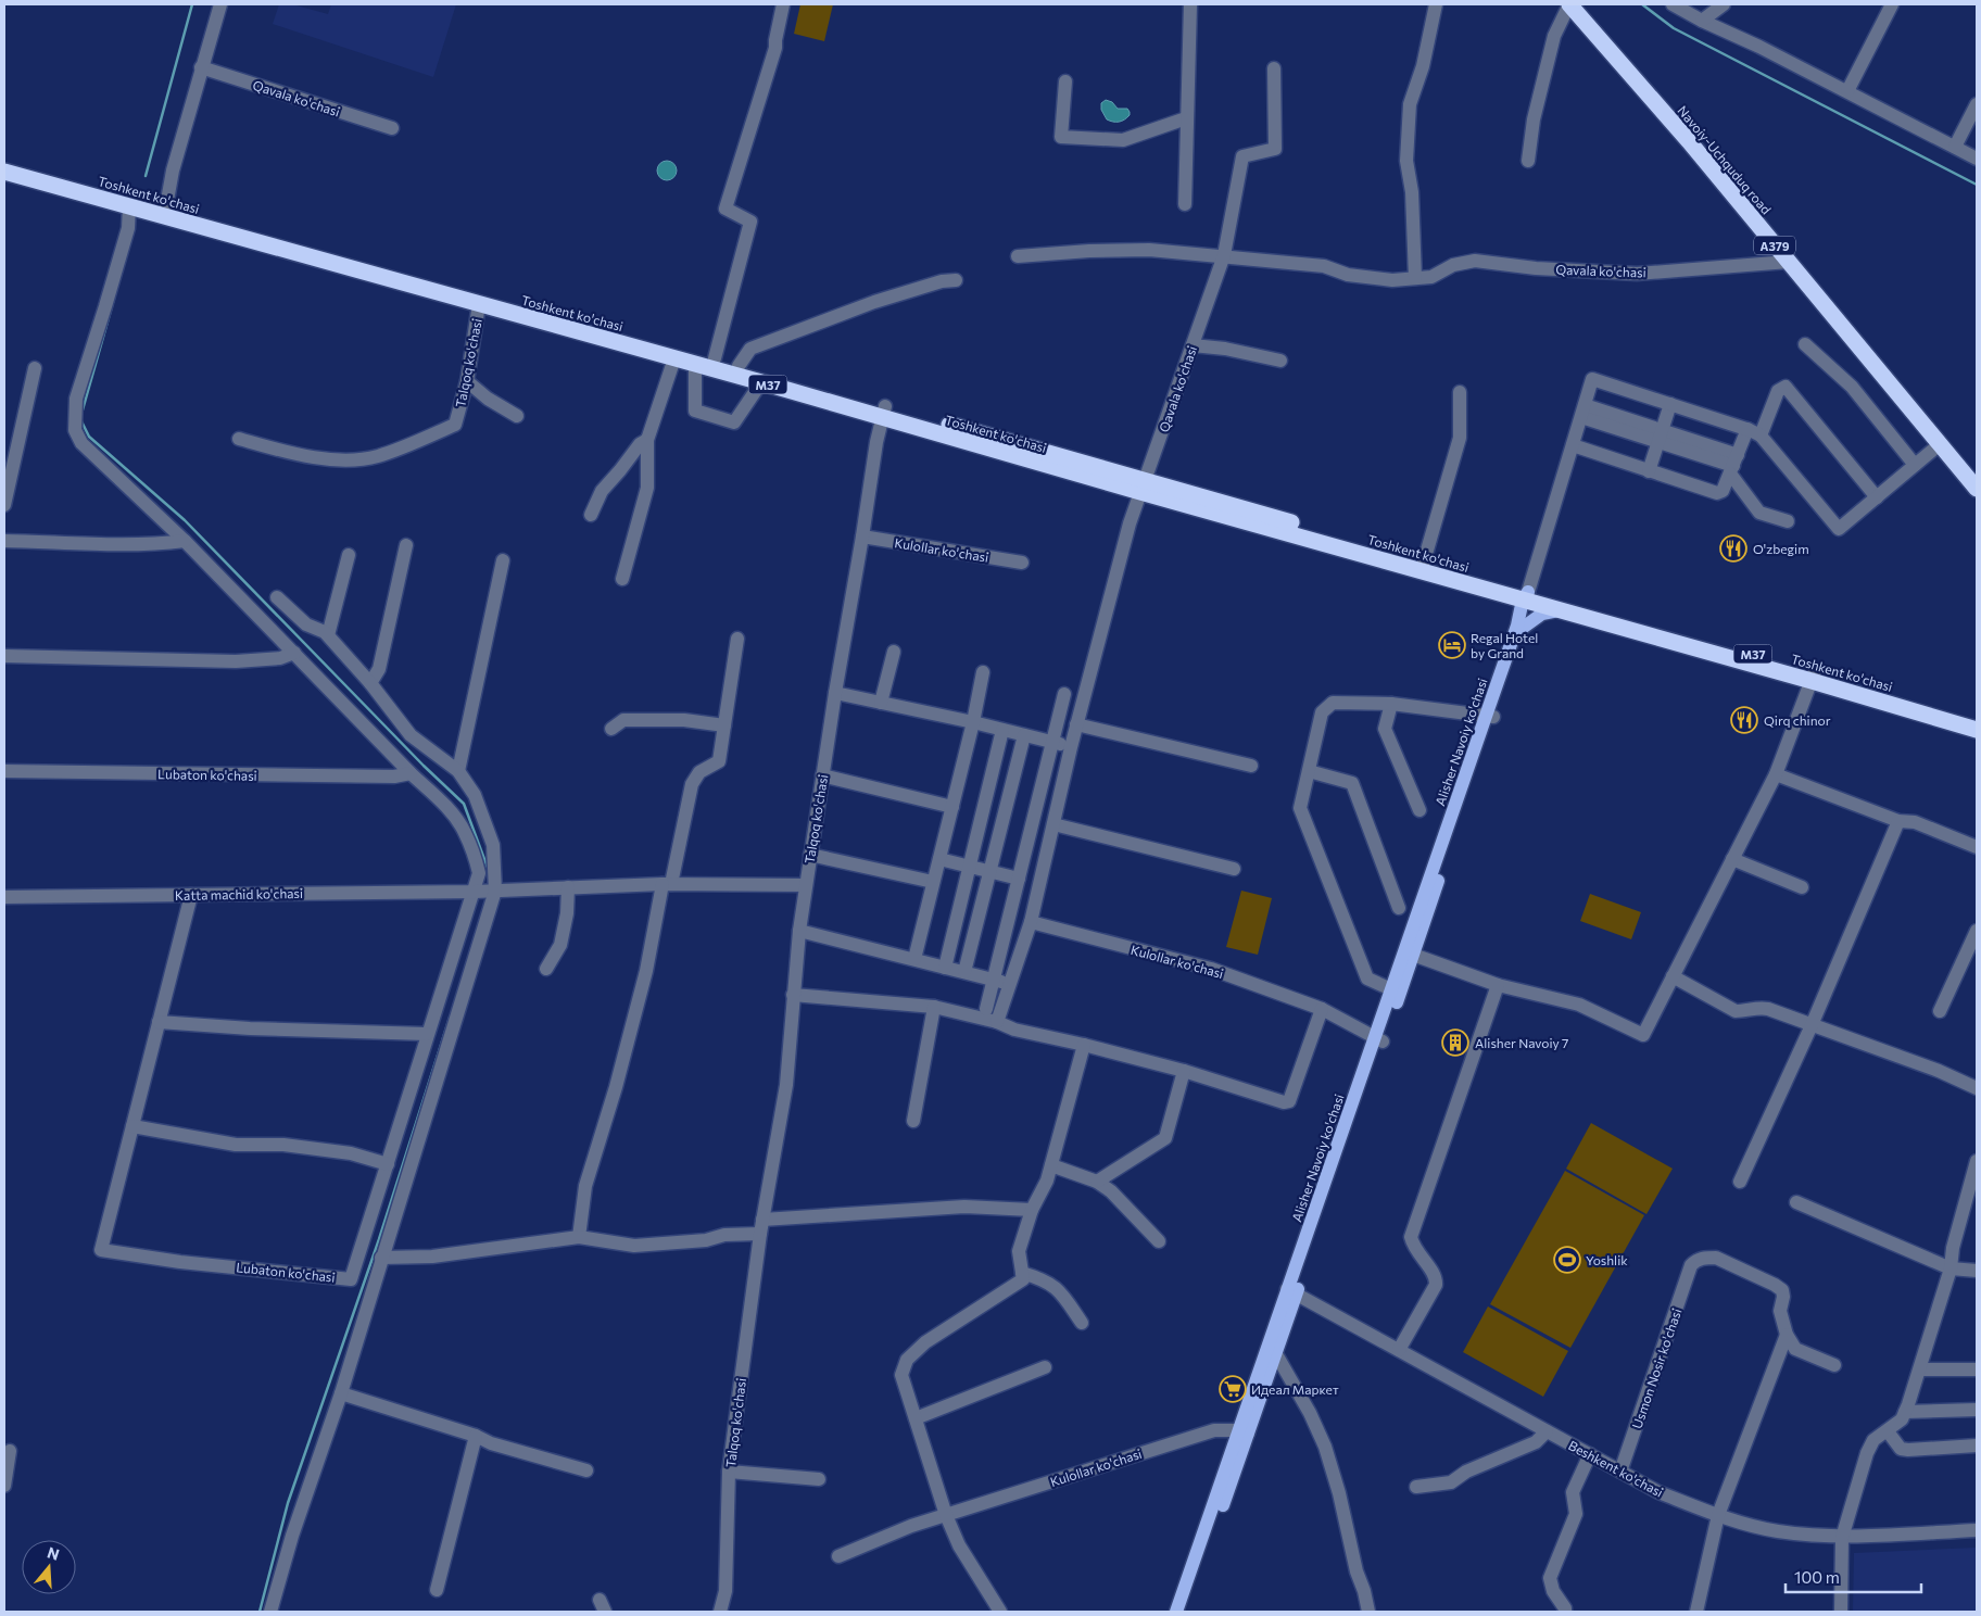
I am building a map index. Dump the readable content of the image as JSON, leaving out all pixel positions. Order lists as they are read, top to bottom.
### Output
{
  "streets": {
    "highway": [
      "Navoiy-Uchquduq road",
      "Toshkent ko'chasi",
      "A379",
      "M37"
    ],
    "main road": ["Alisher Navoiy ko'chasi"],
    "street": [
      "Qavala ko'chasi",
      "Talqoq ko'chasi",
      "Kulollar ko'chasi",
      "Lubaton ko'chasi",
      "Katta machid ko'chasi",
      "Usmon Nosir ko'chasi",
      "Beshkent ko'chasi"
    ]
  },
  "crossings": [
    ["Qavala ko'chasi", "Navoiy-Uchquduq road"],
    ["Qavala ko'chasi", "Toshkent ko'chasi"],
    ["Toshkent ko'chasi", "Talqoq ko'chasi"],
    ["Toshkent ko'chasi", "Alisher Navoiy ko'chasi"],
    ["Toshkent ko'chasi", "Lubaton ko'chasi"],
    ["Talqoq ko'chasi", "Kulollar ko'chasi"],
    ["Talqoq ko'chasi", "Katta machid ko'chasi"],
    ["Kulollar ko'chasi", "Alisher Navoiy ko'chasi"],
    ["Alisher Navoiy ko'chasi", "Beshkent ko'chasi"],
    ["Lubaton ko'chasi", "Katta machid ko'chasi"],
    ["Usmon Nosir ko'chasi", "Beshkent ko'chasi"]
  ],
  "places": {
    "restaurant": ["O'zbegim", "Qirq chinor"],
    "hotel": ["Regal Hotel by Grand"],
    "building": ["Alisher Navoiy 7"],
    "sports": ["Yoshlik"],
    "supermarket": ["Идеал Маркет"]
  },
  "scale_bar": "100 m",
  "north": "top"
}
